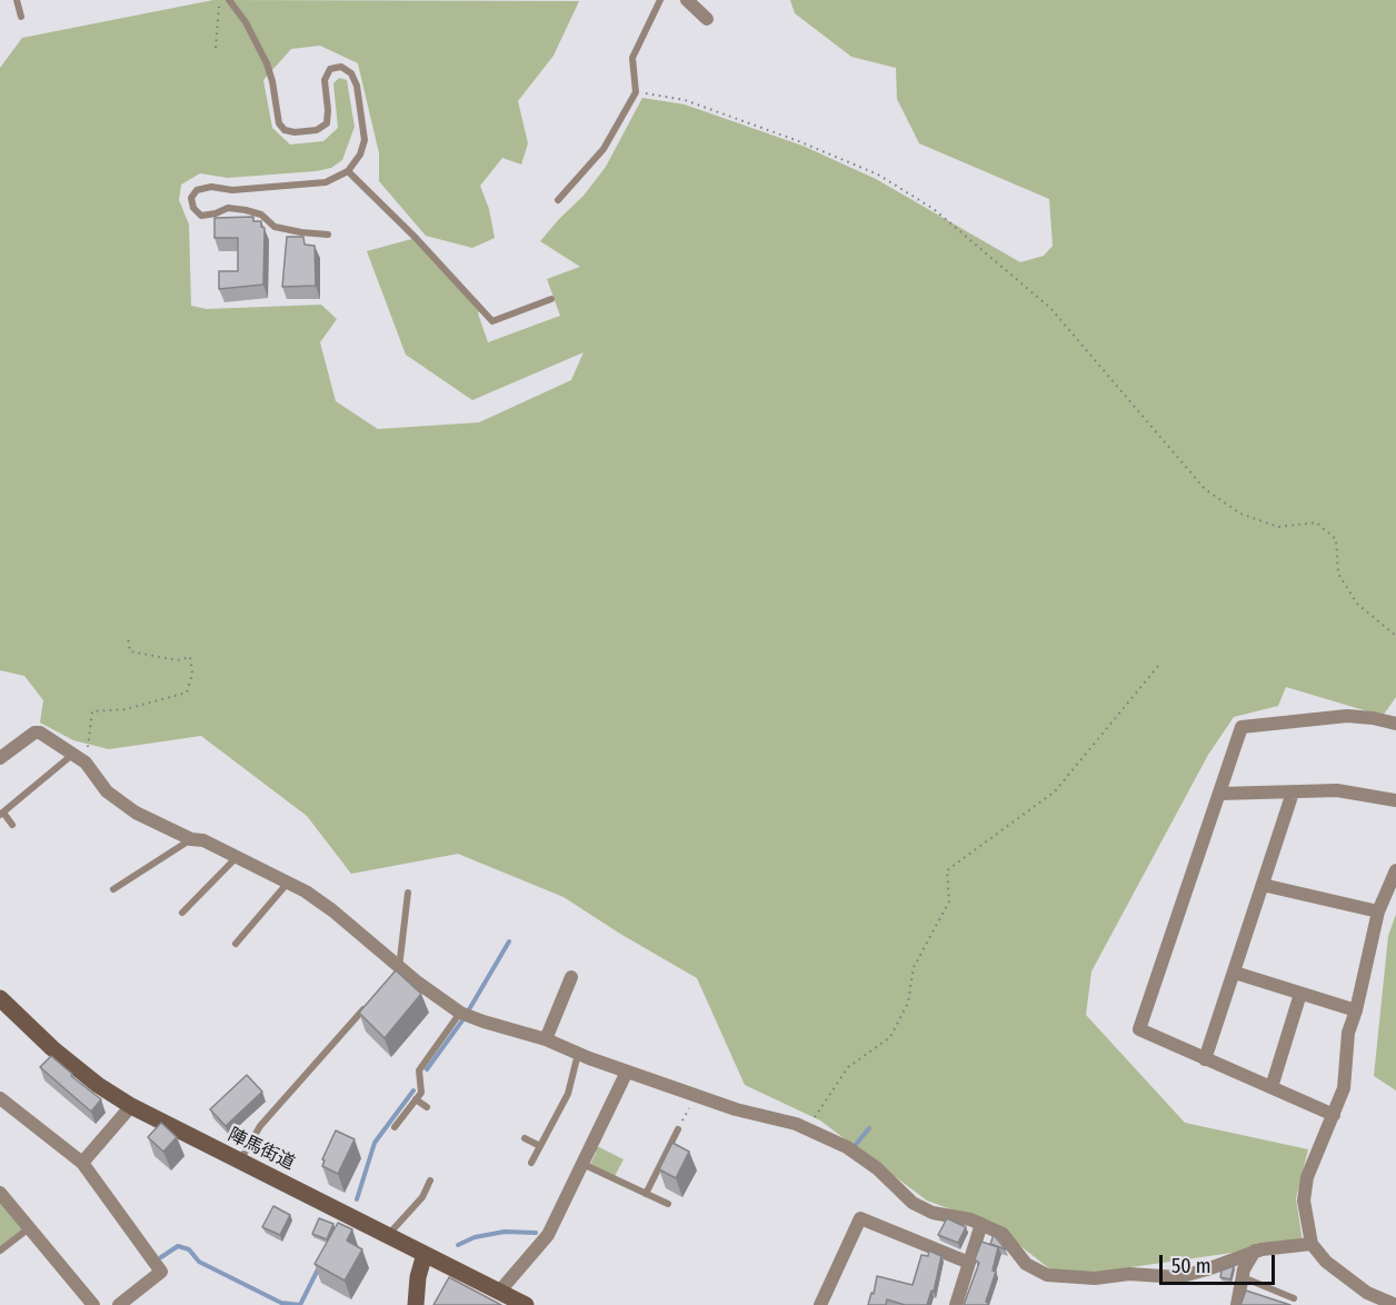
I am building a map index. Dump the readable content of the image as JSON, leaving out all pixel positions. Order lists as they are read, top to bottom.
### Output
{
  "streets": {
    "main road": ["陣馬街道"]
  },
  "scale_bar": "50 m"
}
